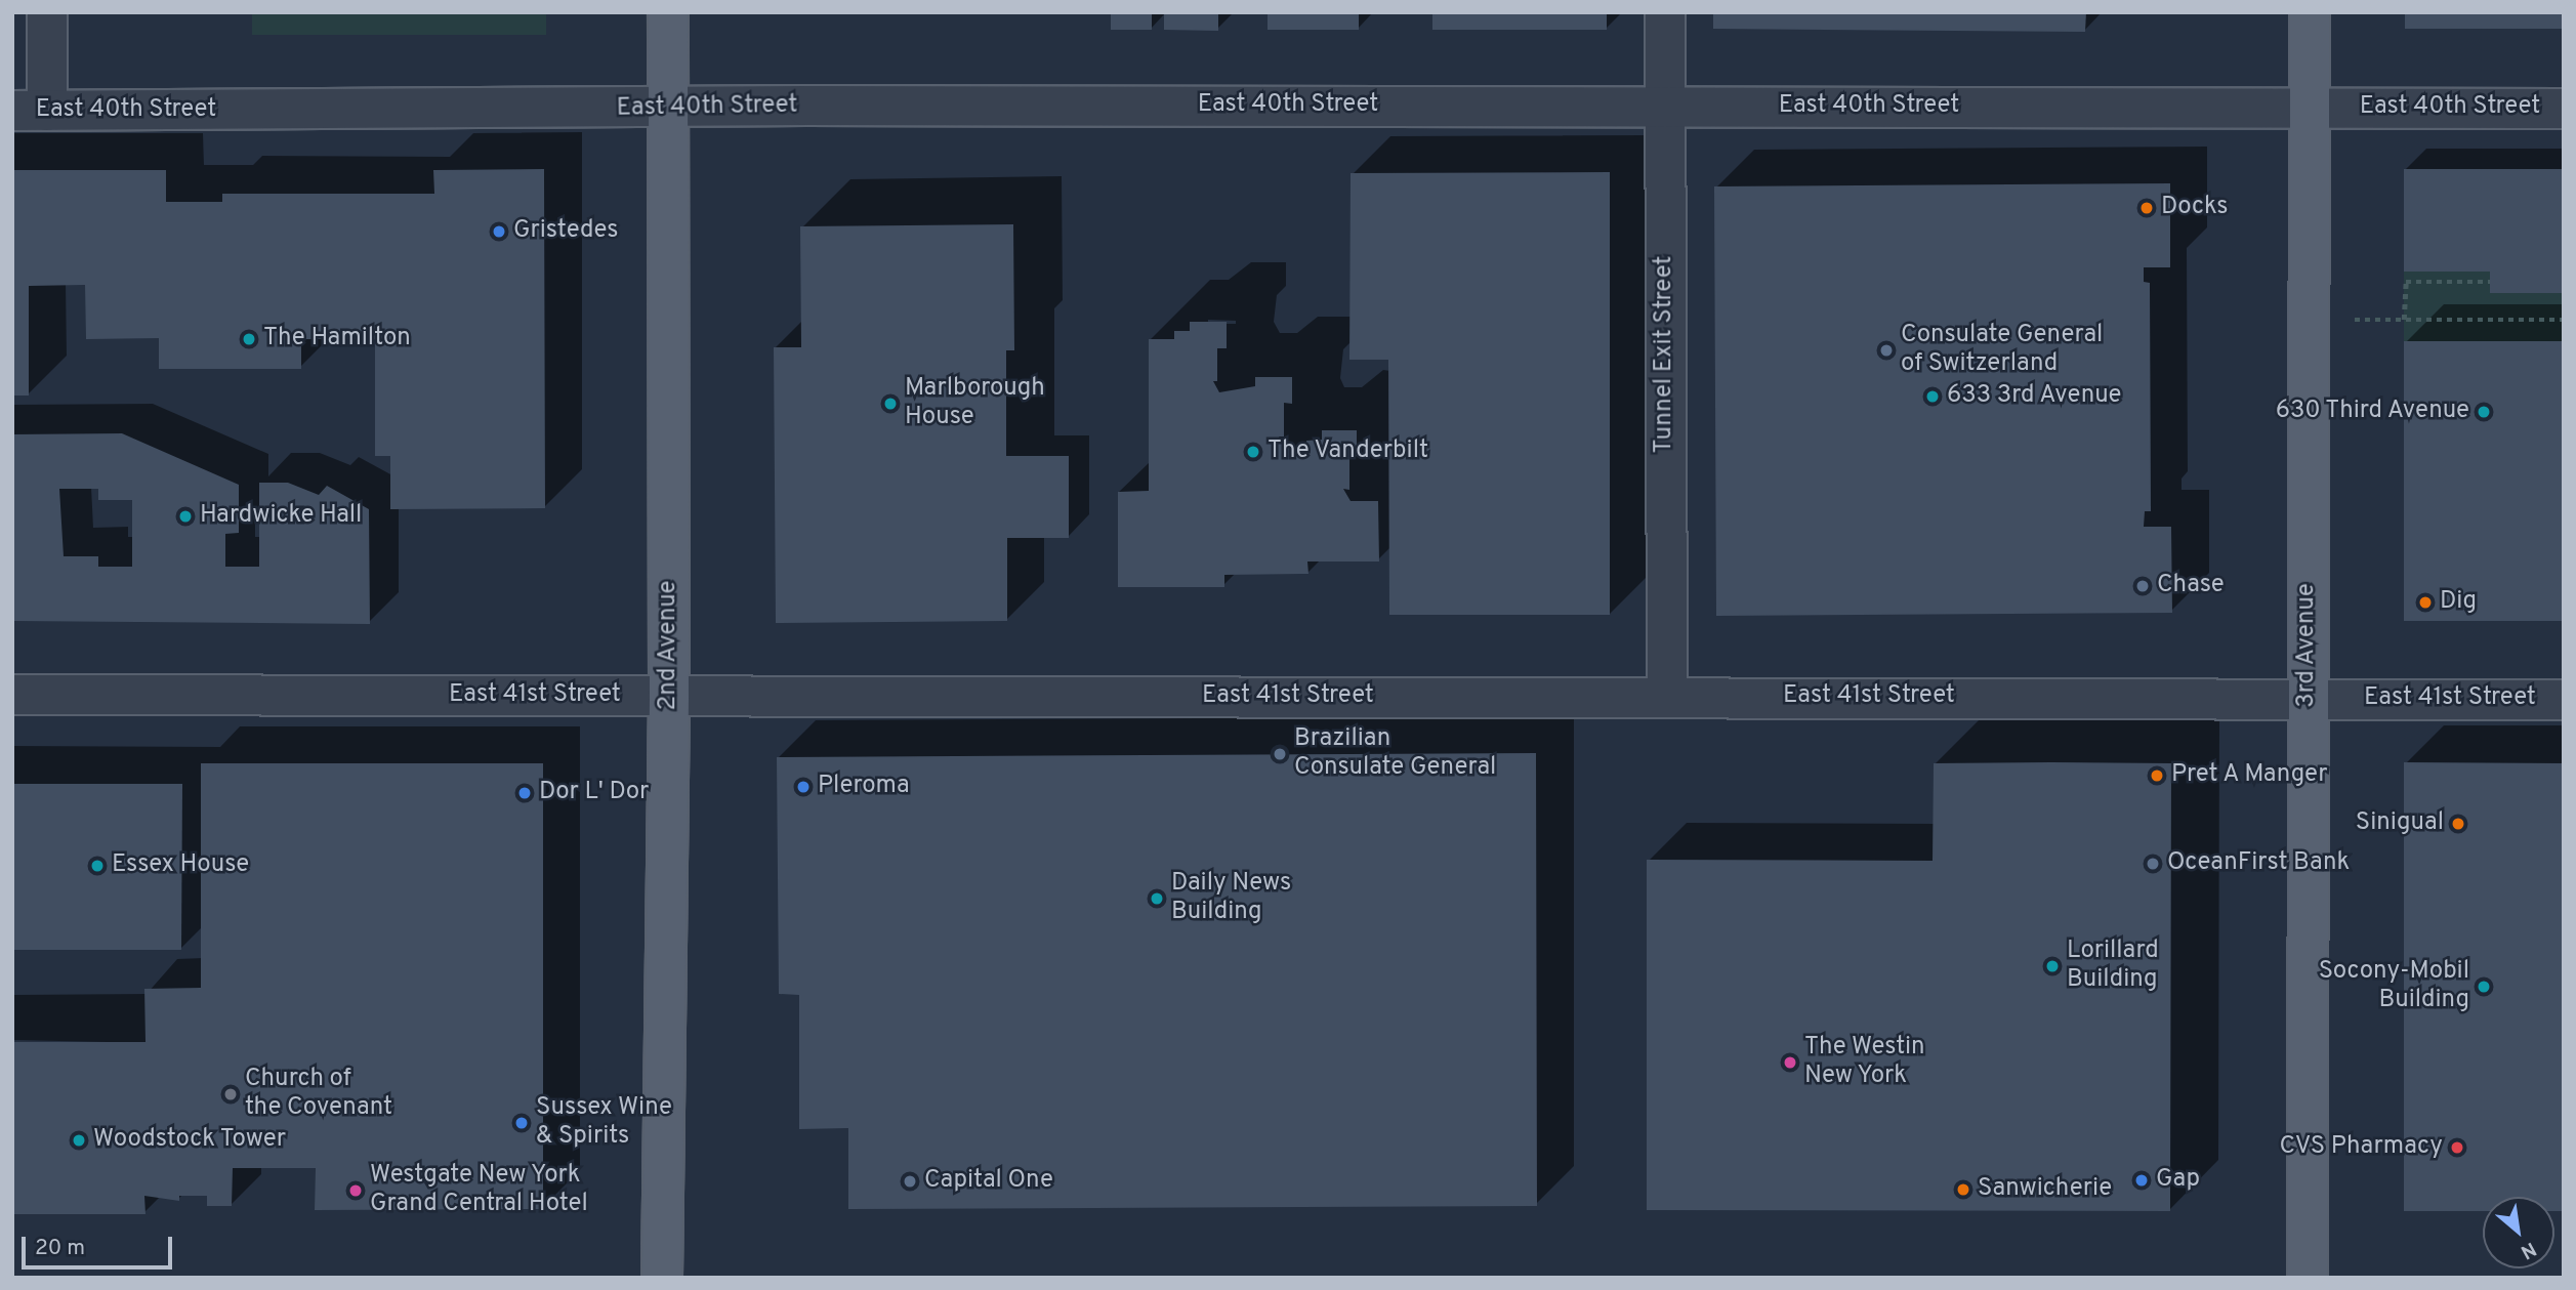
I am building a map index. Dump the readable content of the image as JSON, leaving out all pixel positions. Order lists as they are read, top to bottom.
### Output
{
  "streets": {
    "main road": ["2nd Avenue", "3rd Avenue"],
    "street": ["East 40th Street", "Tunnel Exit Street", "East 41st Street"]
  },
  "crossings": [
    ["East 40th Street", "Tunnel Exit Street"],
    ["East 40th Street", "2nd Avenue"],
    ["East 40th Street", "3rd Avenue"],
    ["Tunnel Exit Street", "East 41st Street"],
    ["2nd Avenue", "East 41st Street"],
    ["3rd Avenue", "East 41st Street"]
  ],
  "places": [
    "Docks",
    "Gristedes",
    "The Hamilton",
    "Consulate General of Switzerland",
    "633 3rd Avenue",
    "Marlborough House",
    "630 Third Avenue",
    "The Vanderbilt",
    "Hardwicke Hall",
    "Chase",
    "Dig",
    "Brazilian Consulate General",
    "Pret A Manger",
    "Pleroma",
    "Dor L' Dor",
    "Sinigual",
    "OceanFirst Bank",
    "Essex House",
    "Daily News Building",
    "Lorillard Building",
    "Socony-Mobil Building",
    "The Westin New York",
    "Church of the Covenant",
    "Sussex Wine & Spirits",
    "Woodstock Tower",
    "CVS Pharmacy",
    "Gap",
    "Capital One",
    "Sanwicherie",
    "Westgate New York Grand Central Hotel"
  ],
  "scale_bar": "20 m",
  "north": "bottom right"
}
